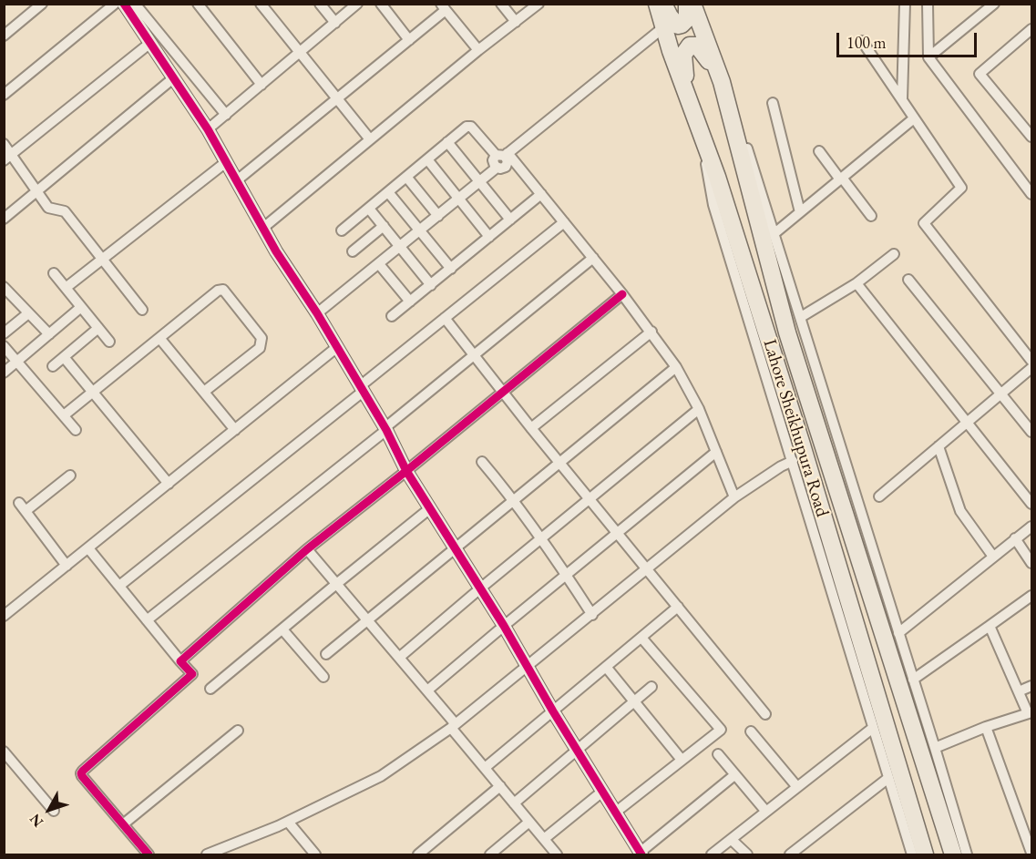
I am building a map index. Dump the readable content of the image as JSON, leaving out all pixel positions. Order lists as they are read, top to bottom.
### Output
{
  "streets": {
    "highway": ["Lahore Sheikhupura Road"]
  },
  "scale_bar": "100 m",
  "north": "bottom left"
}
